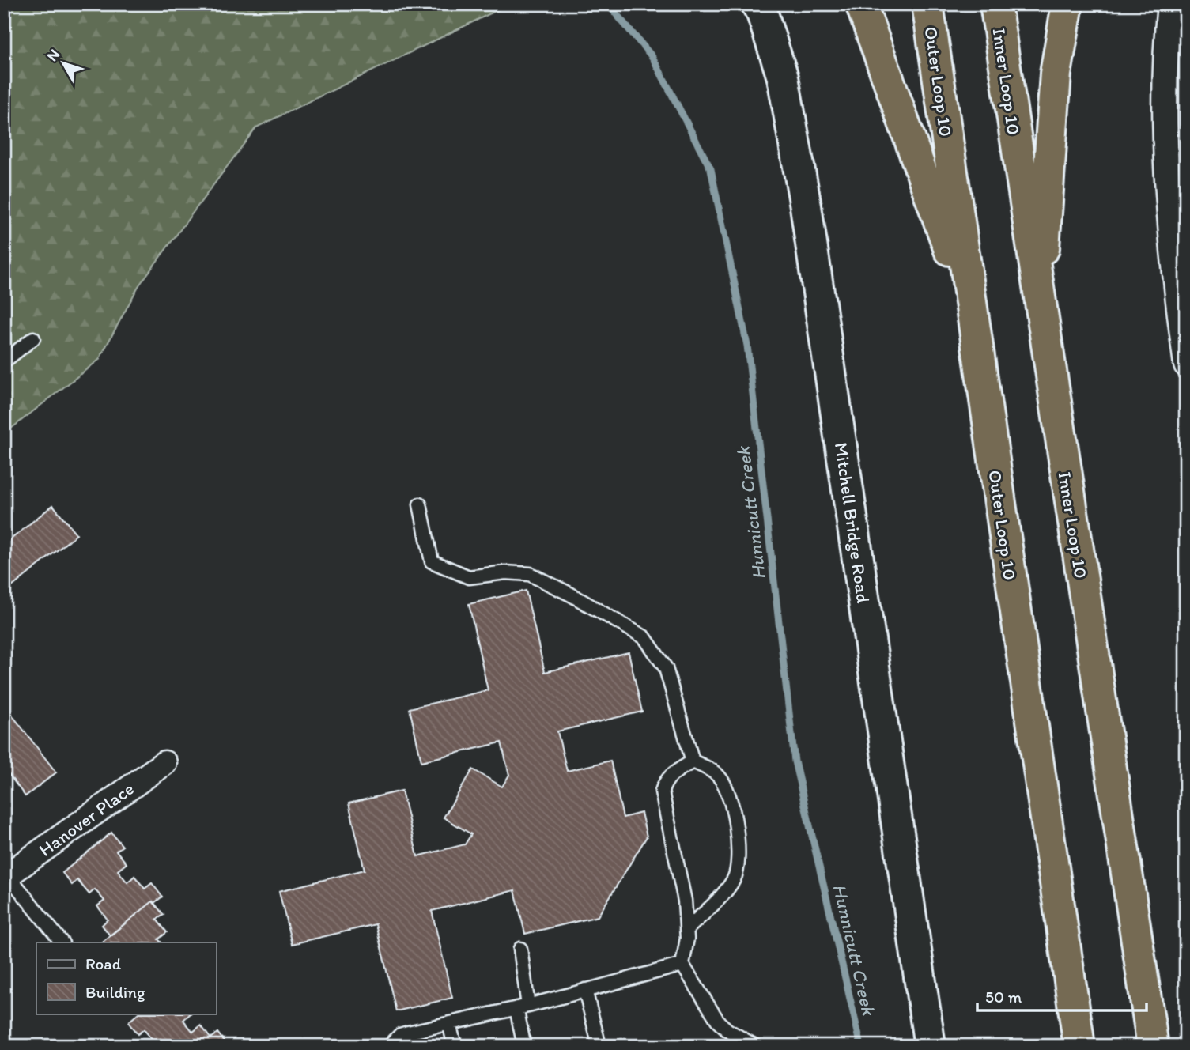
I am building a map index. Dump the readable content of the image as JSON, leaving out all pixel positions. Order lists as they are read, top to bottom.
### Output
{
  "streets": {
    "highway": ["Outer Loop 10", "Inner Loop 10"],
    "street": ["Mitchell Bridge Road", "Hanover Place"]
  },
  "water": ["Hunnicutt Creek"],
  "legend": ["Road", "Building"],
  "scale_bar": "50 m",
  "north": "top left"
}
